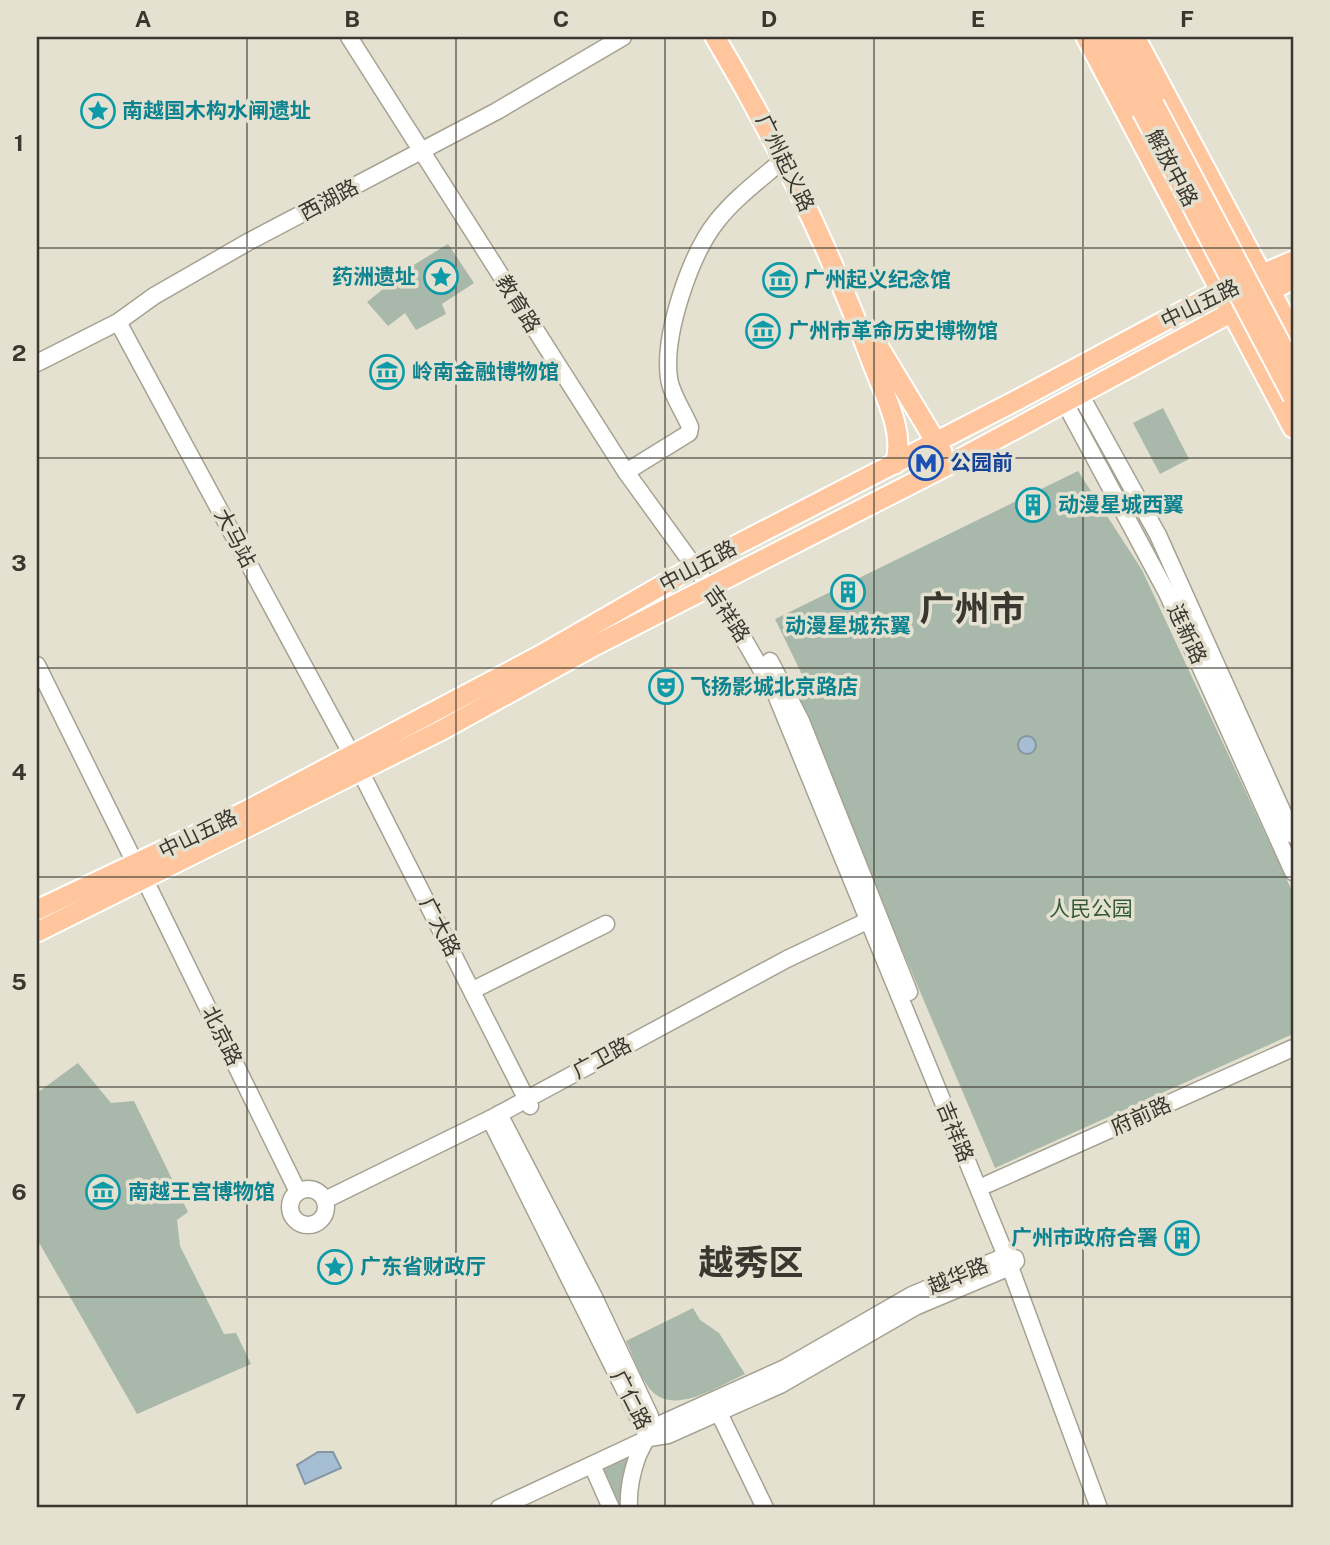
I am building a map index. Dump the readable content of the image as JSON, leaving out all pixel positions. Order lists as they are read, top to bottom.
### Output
{
  "streets": {
    "main road": ["广州起义路", "解放中路", "中山五路"],
    "street": [
      "西湖路",
      "教育路",
      "大马站",
      "吉祥路",
      "连新路",
      "广大路",
      "北京路",
      "广卫路",
      "府前路",
      "越华路",
      "广仁路"
    ]
  },
  "crossings": [
    ["广州起义路", "中山五路"],
    ["解放中路", "中山五路"],
    ["西湖路", "教育路"],
    ["西湖路", "大马站"],
    ["教育路", "中山五路"],
    ["教育路", "吉祥路"],
    ["中山五路", "大马站"],
    ["中山五路", "吉祥路"],
    ["中山五路", "连新路"],
    ["中山五路", "广大路"],
    ["中山五路", "北京路"],
    ["大马站", "广大路"],
    ["吉祥路", "广卫路"],
    ["吉祥路", "府前路"],
    ["吉祥路", "越华路"],
    ["广大路", "广卫路"],
    ["北京路", "广卫路"],
    ["广卫路", "广仁路"],
    ["越华路", "广仁路"]
  ],
  "districts": ["广州市", "越秀区"],
  "parks": ["人民公园"],
  "places": {
    "place": ["南越国木构水闸遗址", "药洲遗址", "广东省财政厅"],
    "museum": [
      "广州起义纪念馆",
      "广州市革命历史博物馆",
      "岭南金融博物馆",
      "南越王宫博物馆"
    ],
    "metro station": ["公园前"],
    "building": ["动漫星城西翼", "动漫星城东翼", "广州市政府合署"],
    "theatre": ["飞扬影城北京路店"]
  },
  "grid": {
    "columns": [
      "A",
      "B",
      "C",
      "D",
      "E",
      "F"
    ],
    "rows": [
      "1",
      "2",
      "3",
      "4",
      "5",
      "6",
      "7"
    ]
  }
}
